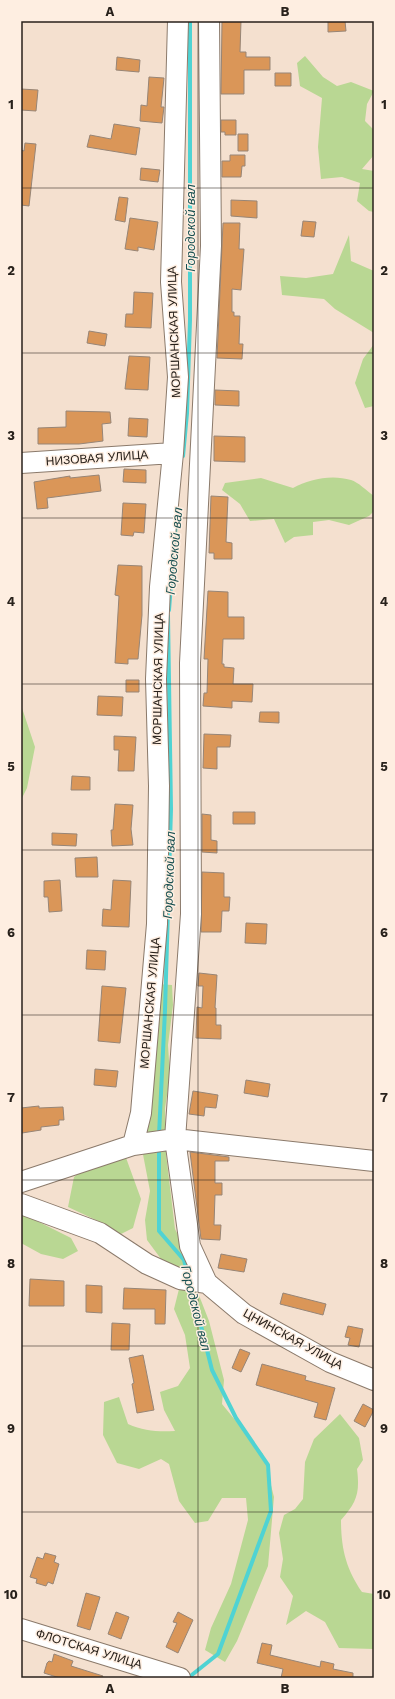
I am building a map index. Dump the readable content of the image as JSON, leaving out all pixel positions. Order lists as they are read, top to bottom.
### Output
{
  "streets": {
    "street": [
      "МОРШАНСКАЯ УЛИЦА",
      "НИЗОВАЯ УЛИЦА",
      "ЦНИНСКАЯ УЛИЦА",
      "ФЛОТСКАЯ УЛИЦА"
    ]
  },
  "crossings": [
    ["МОРШАНСКАЯ УЛИЦА", "НИЗОВАЯ УЛИЦА"]
  ],
  "water": ["Городской вал"],
  "grid": {
    "columns": ["A", "B"],
    "rows": [
      "1",
      "2",
      "3",
      "4",
      "5",
      "6",
      "7",
      "8",
      "9",
      "10"
    ]
  }
}
